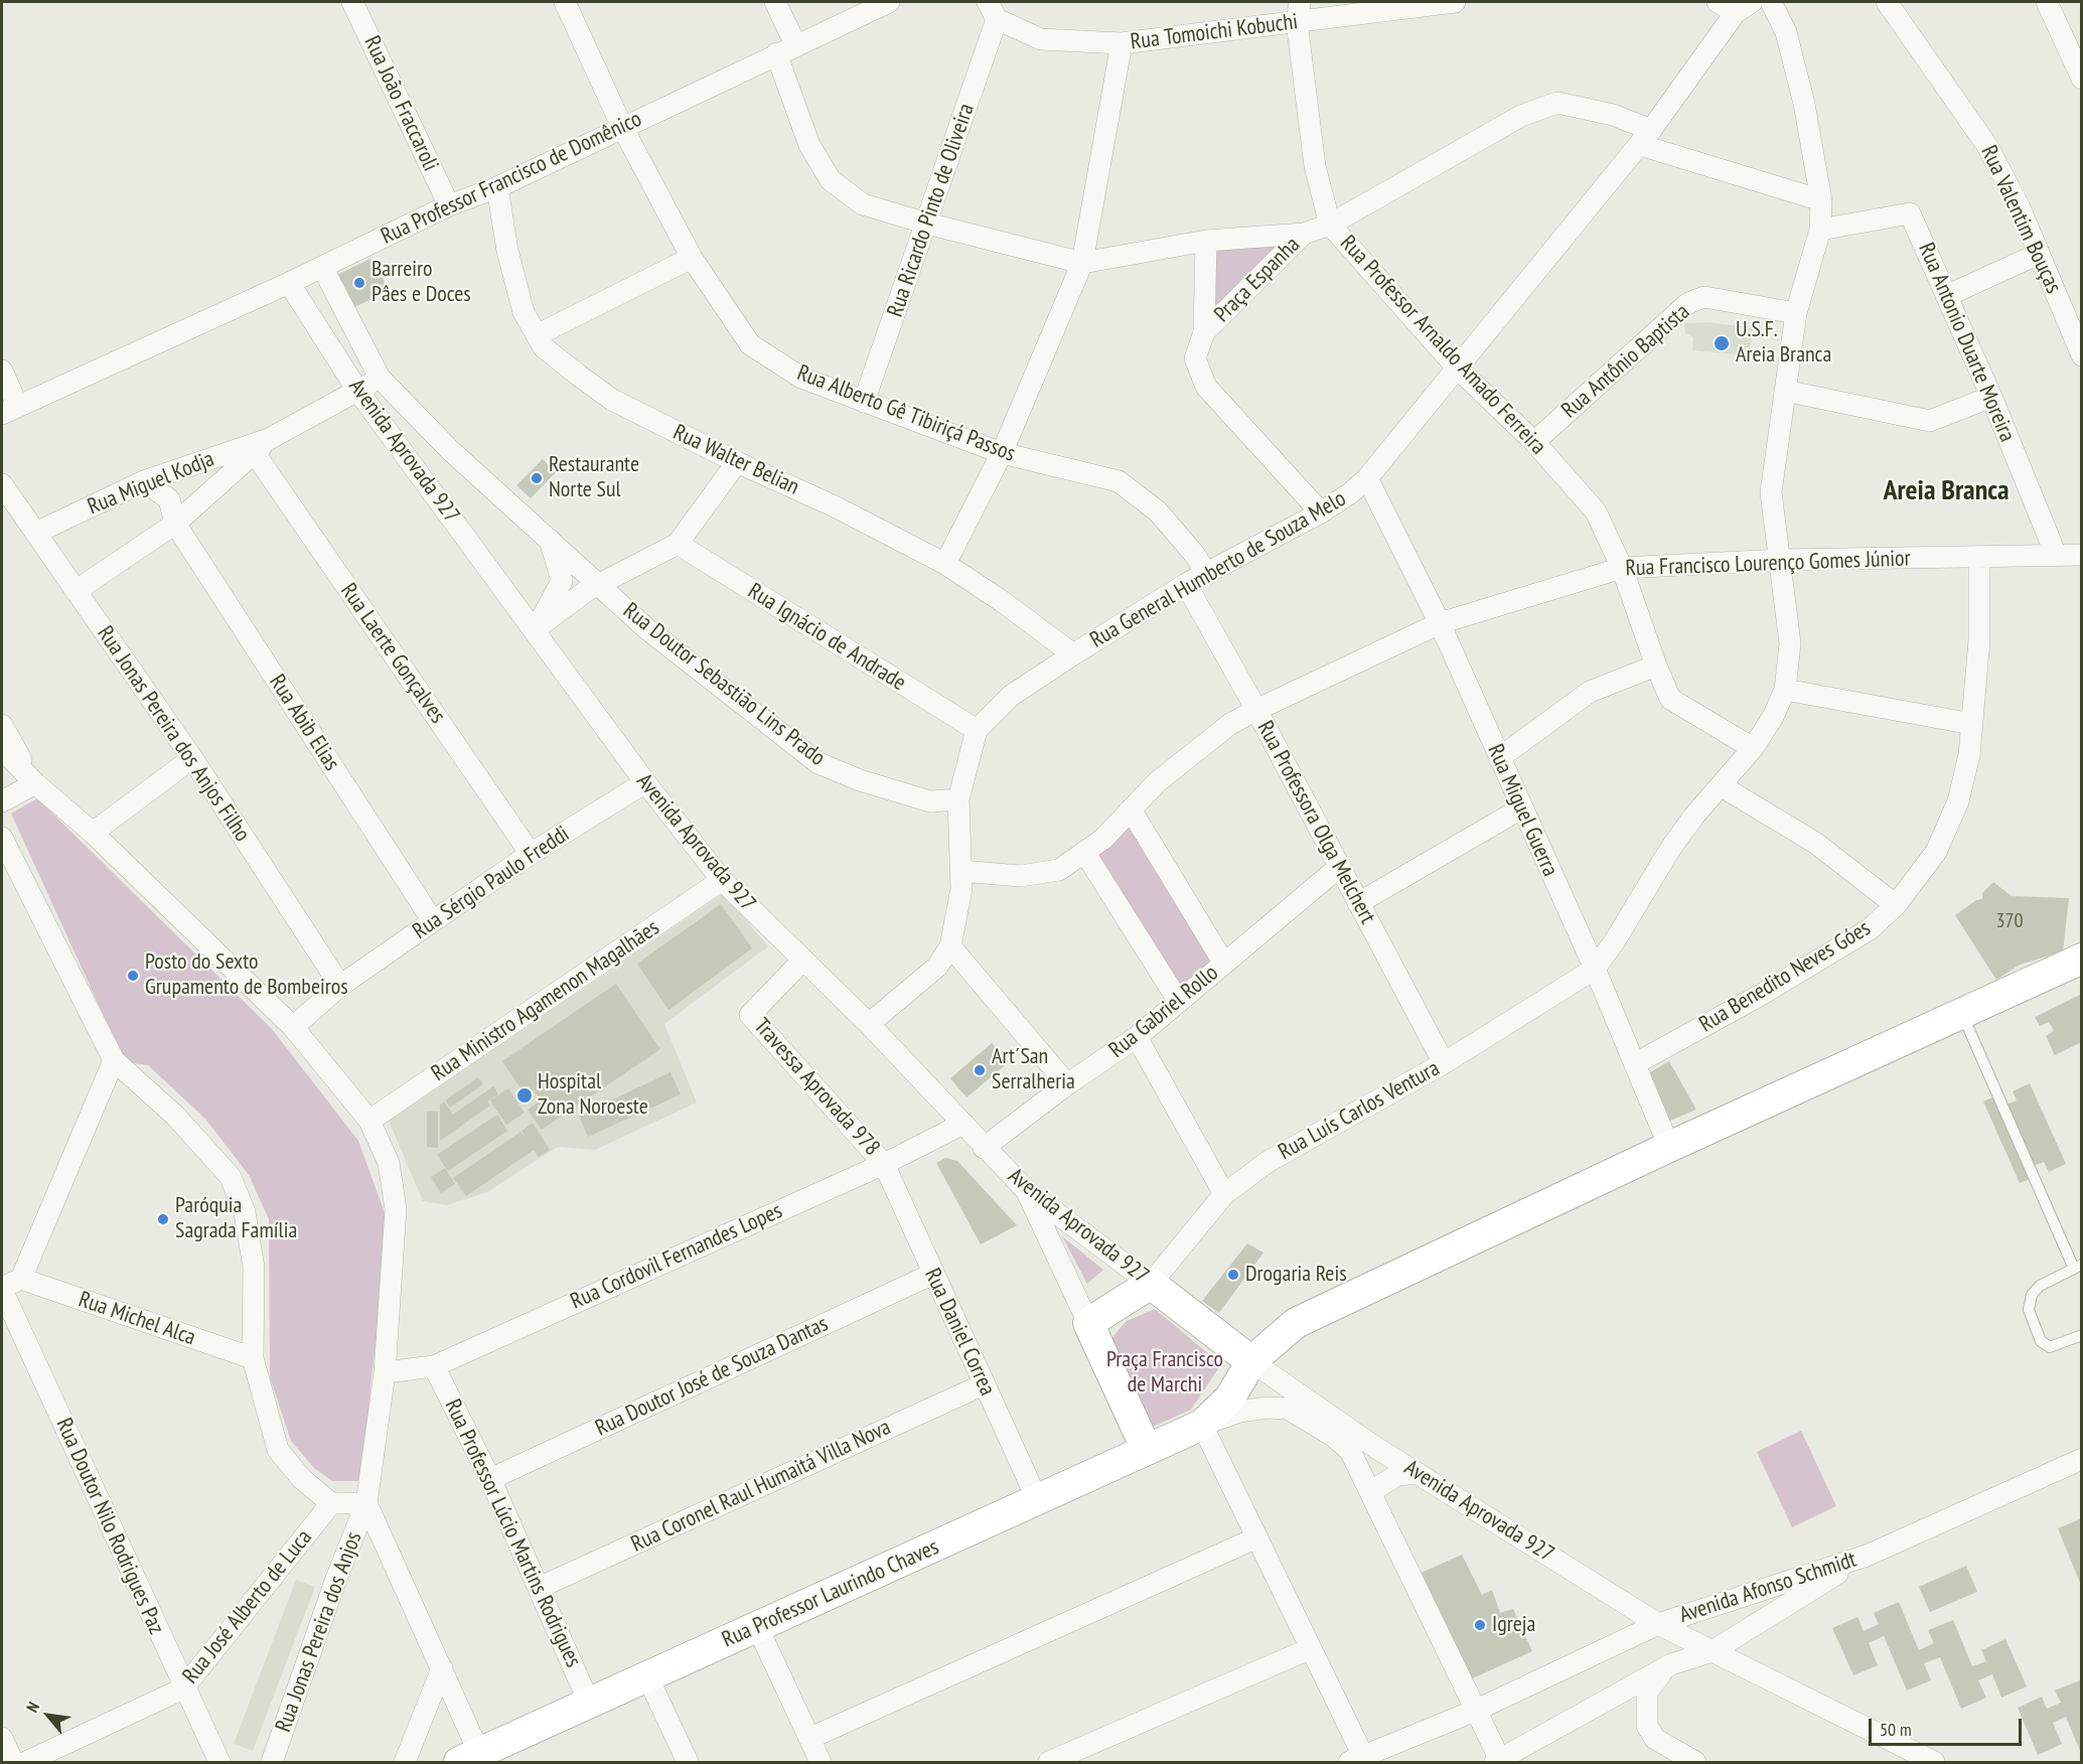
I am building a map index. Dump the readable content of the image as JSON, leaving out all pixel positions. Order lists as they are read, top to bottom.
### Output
{
  "streets": {
    "street": [
      "Rua Tomoichi Kobuchi",
      "Rua João Fraccaroli",
      "Rua Professor Francisco de Domênico",
      "Rua Ricardo Pinto de Oliveira",
      "Rua Valentim Bouças",
      "Praça Espanha",
      "Rua Antonio Duarte Moreira",
      "Rua Professor Arnaldo Amado Ferreira",
      "Rua Antônio Baptista",
      "Rua Alberto Gê Tibiriçá Passos",
      "Avenida Aprovada 927",
      "Rua Walter Belian",
      "Rua Miguel Kodja",
      "Rua Francisco Lourenço Gomes Júnior",
      "Rua General Humberto de Souza Melo",
      "Rua Ignácio de Andrade",
      "Rua Laerte Gonçalves",
      "Rua Doutor Sebastião Lins Prado",
      "Rua Abib Elias",
      "Rua Jonas Pereira dos Anjos Filho",
      "Rua Miguel Guerra",
      "Rua Professora Olga Melchert",
      "Rua Sérgio Paulo Freddi",
      "Rua Benedito Neves Góes",
      "Rua Ministro Agamenon Magalhães",
      "Rua Gabriel Rollo",
      "Travessa Aprovada 978",
      "Rua Luís Carlos Ventura",
      "Rua Cordovil Fernandes Lopes",
      "Rua Michel Alca",
      "Rua Daniel Correa",
      "Rua Doutor José de Souza Dantas",
      "Rua Coronel Raul Humaitá Villa Nova",
      "Rua Doutor Nilo Rodrigues Paz",
      "Rua Professor Lúcio Martins Rodrigues",
      "Avenida Afonso Schmidt",
      "Rua Professor Laurindo Chaves",
      "Rua José Alberto de Luca",
      "Rua Jonas Pereira dos Anjos"
    ]
  },
  "crossings": [
    ["Rua Tomoichi Kobuchi", "Rua Ricardo Pinto de Oliveira"],
    ["Rua Tomoichi Kobuchi", "Rua Professor Arnaldo Amado Ferreira"],
    ["Rua João Fraccaroli", "Rua Professor Francisco de Domênico"],
    ["Rua Professor Francisco de Domênico", "Rua Alberto Gê Tibiriçá Passos"],
    ["Rua Professor Francisco de Domênico", "Avenida Aprovada 927"],
    ["Rua Professor Francisco de Domênico", "Rua Walter Belian"],
    ["Rua Professor Francisco de Domênico", "Rua Doutor Sebastião Lins Prado"],
    ["Rua Ricardo Pinto de Oliveira", "Rua Alberto Gê Tibiriçá Passos"],
    ["Praça Espanha", "Rua Professor Arnaldo Amado Ferreira"],
    ["Praça Espanha", "Rua General Humberto de Souza Melo"],
    ["Rua Antonio Duarte Moreira", "Rua Francisco Lourenço Gomes Júnior"],
    ["Rua Professor Arnaldo Amado Ferreira", "Rua Antônio Baptista"],
    ["Rua Professor Arnaldo Amado Ferreira", "Rua Francisco Lourenço Gomes Júnior"],
    ["Rua Professor Arnaldo Amado Ferreira", "Rua General Humberto de Souza Melo"],
    ["Rua Alberto Gê Tibiriçá Passos", "Rua General Humberto de Souza Melo"],
    ["Avenida Aprovada 927", "Rua Miguel Kodja"],
    ["Avenida Aprovada 927", "Rua Sérgio Paulo Freddi"],
    ["Avenida Aprovada 927", "Rua Ministro Agamenon Magalhães"],
    ["Avenida Aprovada 927", "Rua Gabriel Rollo"],
    ["Avenida Aprovada 927", "Travessa Aprovada 978"],
    ["Avenida Aprovada 927", "Rua Luís Carlos Ventura"],
    ["Avenida Aprovada 927", "Rua Cordovil Fernandes Lopes"],
    ["Avenida Aprovada 927", "Avenida Afonso Schmidt"],
    ["Rua Walter Belian", "Rua General Humberto de Souza Melo"],
    ["Rua Miguel Kodja", "Rua Laerte Gonçalves"],
    ["Rua Miguel Kodja", "Rua Doutor Sebastião Lins Prado"],
    ["Rua Miguel Kodja", "Rua Abib Elias"],
    ["Rua Miguel Kodja", "Rua Jonas Pereira dos Anjos Filho"],
    ["Rua Francisco Lourenço Gomes Júnior", "Rua Miguel Guerra"],
    ["Rua Francisco Lourenço Gomes Júnior", "Rua Professora Olga Melchert"],
    ["Rua Francisco Lourenço Gomes Júnior", "Rua Benedito Neves Góes"],
    ["Rua General Humberto de Souza Melo", "Rua Ignácio de Andrade"],
    ["Rua General Humberto de Souza Melo", "Rua Miguel Guerra"],
    ["Rua General Humberto de Souza Melo", "Rua Professora Olga Melchert"],
    ["Rua Laerte Gonçalves", "Rua Sérgio Paulo Freddi"],
    ["Rua Abib Elias", "Rua Sérgio Paulo Freddi"],
    ["Rua Jonas Pereira dos Anjos Filho", "Rua Sérgio Paulo Freddi"],
    ["Rua Miguel Guerra", "Rua Benedito Neves Góes"],
    ["Rua Miguel Guerra", "Rua Luís Carlos Ventura"],
    ["Rua Professora Olga Melchert", "Rua Gabriel Rollo"],
    ["Rua Professora Olga Melchert", "Rua Luís Carlos Ventura"],
    ["Rua Sérgio Paulo Freddi", "Rua Jonas Pereira dos Anjos"],
    ["Rua Ministro Agamenon Magalhães", "Rua Jonas Pereira dos Anjos"],
    ["Travessa Aprovada 978", "Rua Cordovil Fernandes Lopes"],
    ["Travessa Aprovada 978", "Rua Daniel Correa"],
    ["Rua Cordovil Fernandes Lopes", "Rua Daniel Correa"],
    ["Rua Cordovil Fernandes Lopes", "Rua Professor Lúcio Martins Rodrigues"],
    ["Rua Cordovil Fernandes Lopes", "Rua Jonas Pereira dos Anjos"],
    ["Rua Michel Alca", "Rua Doutor Nilo Rodrigues Paz"],
    ["Rua Daniel Correa", "Rua Doutor José de Souza Dantas"],
    ["Rua Daniel Correa", "Rua Coronel Raul Humaitá Villa Nova"],
    ["Rua Daniel Correa", "Rua Professor Laurindo Chaves"],
    ["Rua Doutor José de Souza Dantas", "Rua Professor Lúcio Martins Rodrigues"],
    ["Rua Coronel Raul Humaitá Villa Nova", "Rua Professor Lúcio Martins Rodrigues"],
    ["Rua Doutor Nilo Rodrigues Paz", "Rua José Alberto de Luca"],
    ["Rua Professor Lúcio Martins Rodrigues", "Rua Professor Laurindo Chaves"]
  ],
  "districts": ["Areia Branca"],
  "parks": ["Praça Francisco de Marchi"],
  "places": [
    "Barreiro Pâes e Doces",
    "U.S.F. Areia Branca",
    "Restaurante Norte Sul",
    "Posto do Sexto Grupamento de Bombeiros",
    "Art´San Serralheria",
    "Hospital Zona Noroeste",
    "Paróquia Sagrada Família",
    "Drogaria Reis",
    "Igreja"
  ],
  "house_numbers": ["370"],
  "scale_bar": "50 m",
  "north": "top left"
}
